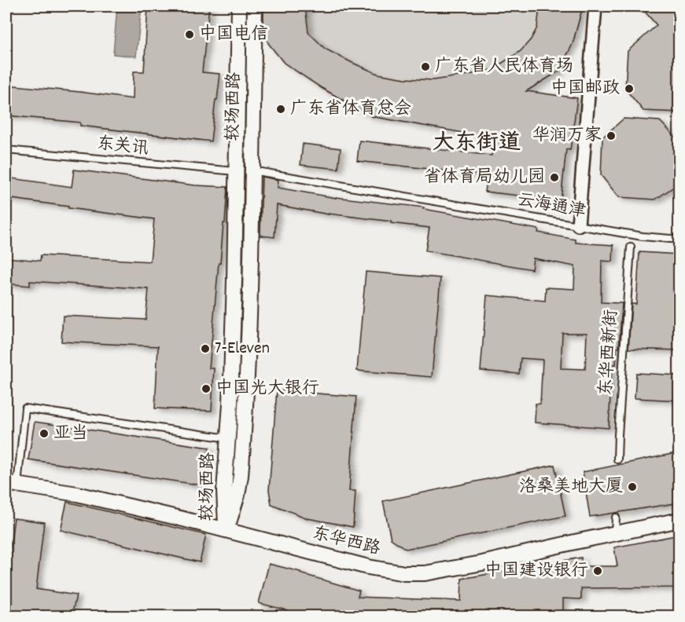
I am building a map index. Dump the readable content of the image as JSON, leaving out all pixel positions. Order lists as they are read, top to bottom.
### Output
{
  "streets": {
    "street": ["较场西路", "东华西路"],
    "lane": ["东关讯", "云海通津", "东华西新街"]
  },
  "crossings": [
    ["较场西路", "东关讯"],
    ["较场西路", "云海通津"],
    ["较场西路", "东华西路"]
  ],
  "districts": ["大东街道"],
  "places": [
    "中国电信",
    "广东省人民体育场",
    "中国邮政",
    "广东省体育总会",
    "华润万家",
    "省体育局幼儿园",
    "7-Eleven",
    "中国光大银行",
    "亚当",
    "洛桑美地大厦",
    "中国建设银行"
  ]
}
